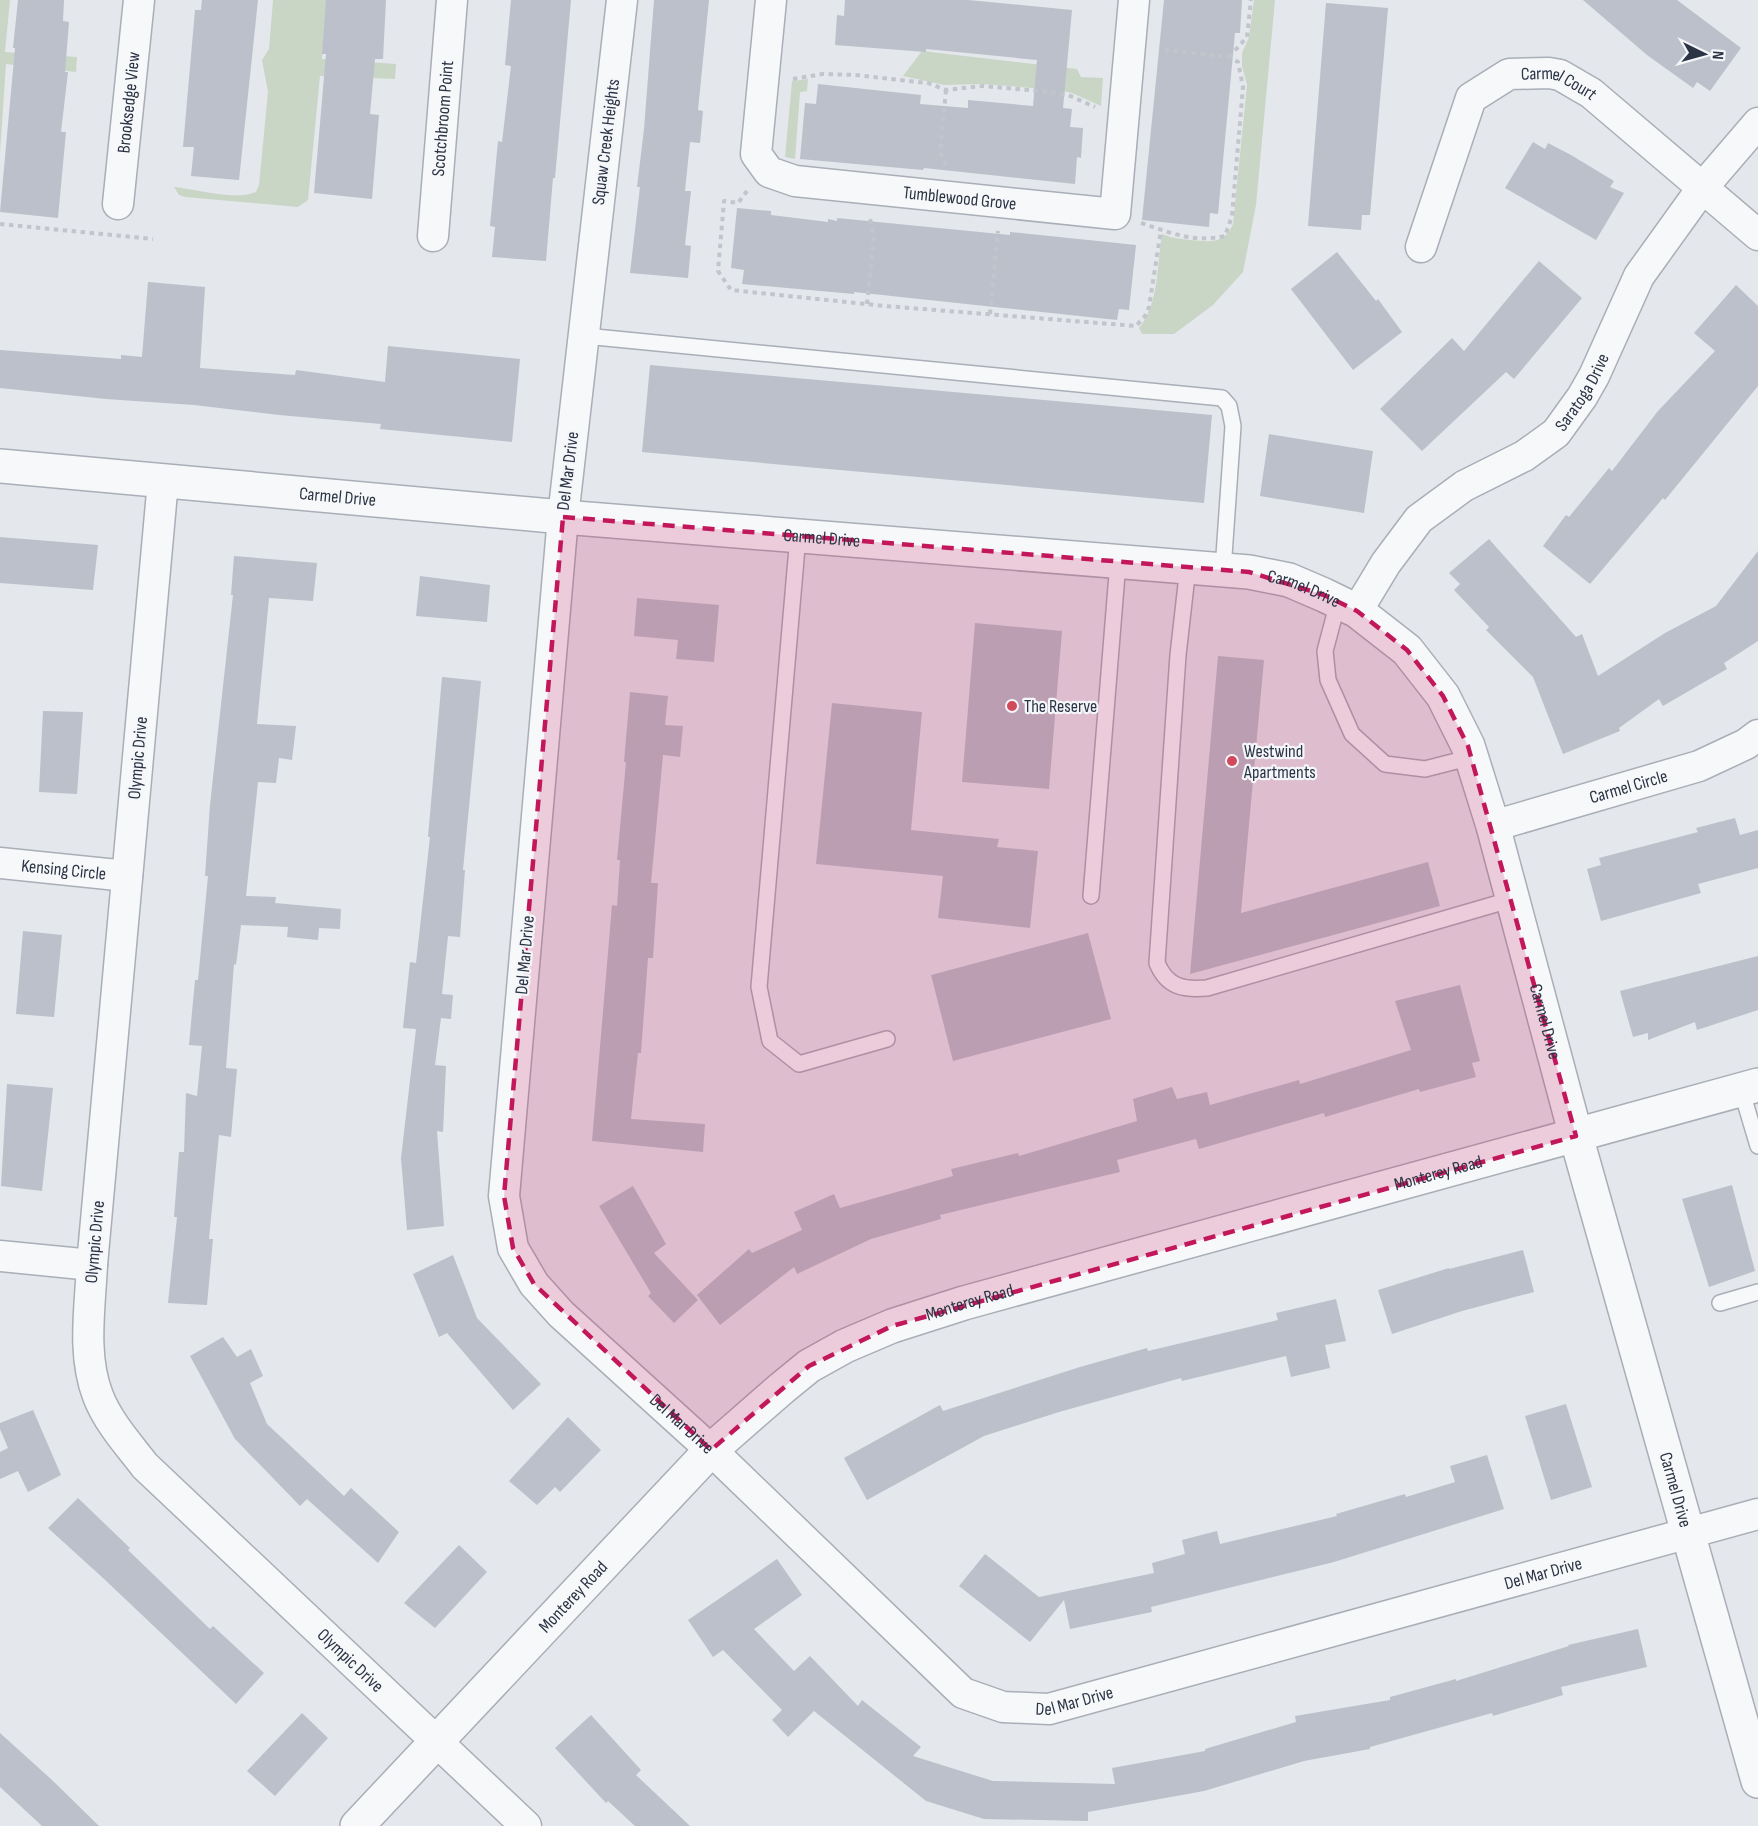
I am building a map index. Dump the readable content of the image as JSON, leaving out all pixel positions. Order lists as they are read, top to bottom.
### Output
{
  "streets": {
    "street": [
      "Carmel Court",
      "Brooksedge View",
      "Scotchbroom Point",
      "Squaw Creek Heights",
      "Tumblewood Grove",
      "Saratoga Drive",
      "Del Mar Drive",
      "Carmel Drive",
      "Olympic Drive",
      "Carmel Circle",
      "Kensing Circle",
      "Monterey Road"
    ]
  },
  "crossings": [
    ["Carmel Court", "Saratoga Drive"],
    ["Squaw Creek Heights", "Del Mar Drive"],
    ["Saratoga Drive", "Carmel Drive"],
    ["Del Mar Drive", "Carmel Drive"],
    ["Del Mar Drive", "Monterey Road"],
    ["Carmel Drive", "Olympic Drive"],
    ["Carmel Drive", "Carmel Circle"],
    ["Carmel Drive", "Monterey Road"],
    ["Olympic Drive", "Kensing Circle"],
    ["Olympic Drive", "Monterey Road"]
  ],
  "places": ["The Reserve", "Westwind Apartments"],
  "north": "right"
}
